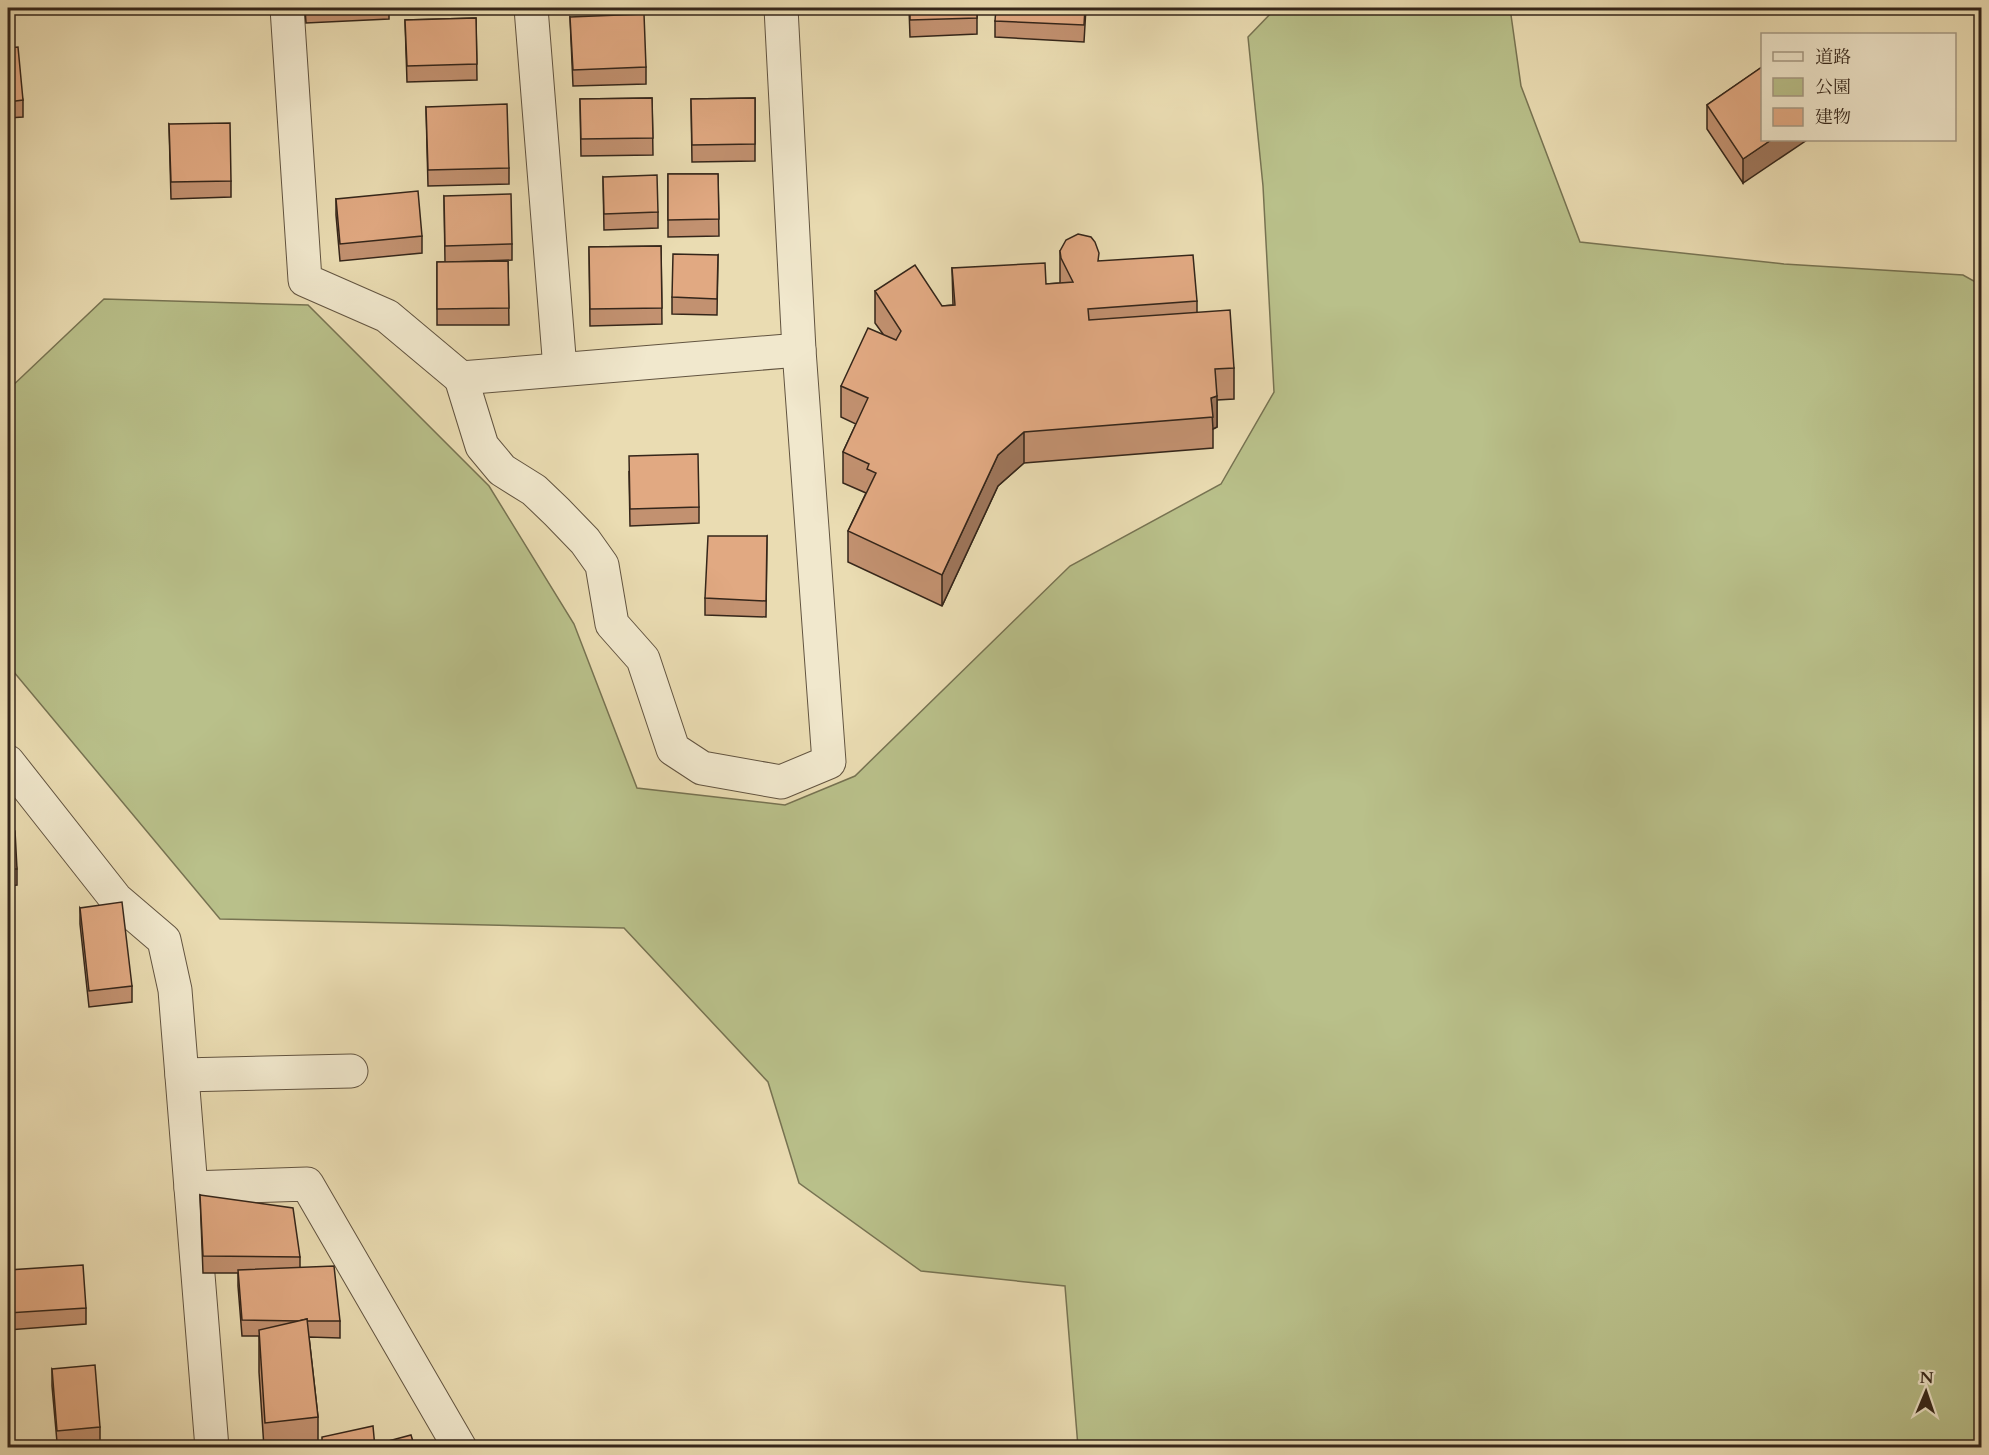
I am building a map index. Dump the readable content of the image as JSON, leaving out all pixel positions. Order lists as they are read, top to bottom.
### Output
{
  "legend": ["道路", "公園", "建物"],
  "north": "top"
}
